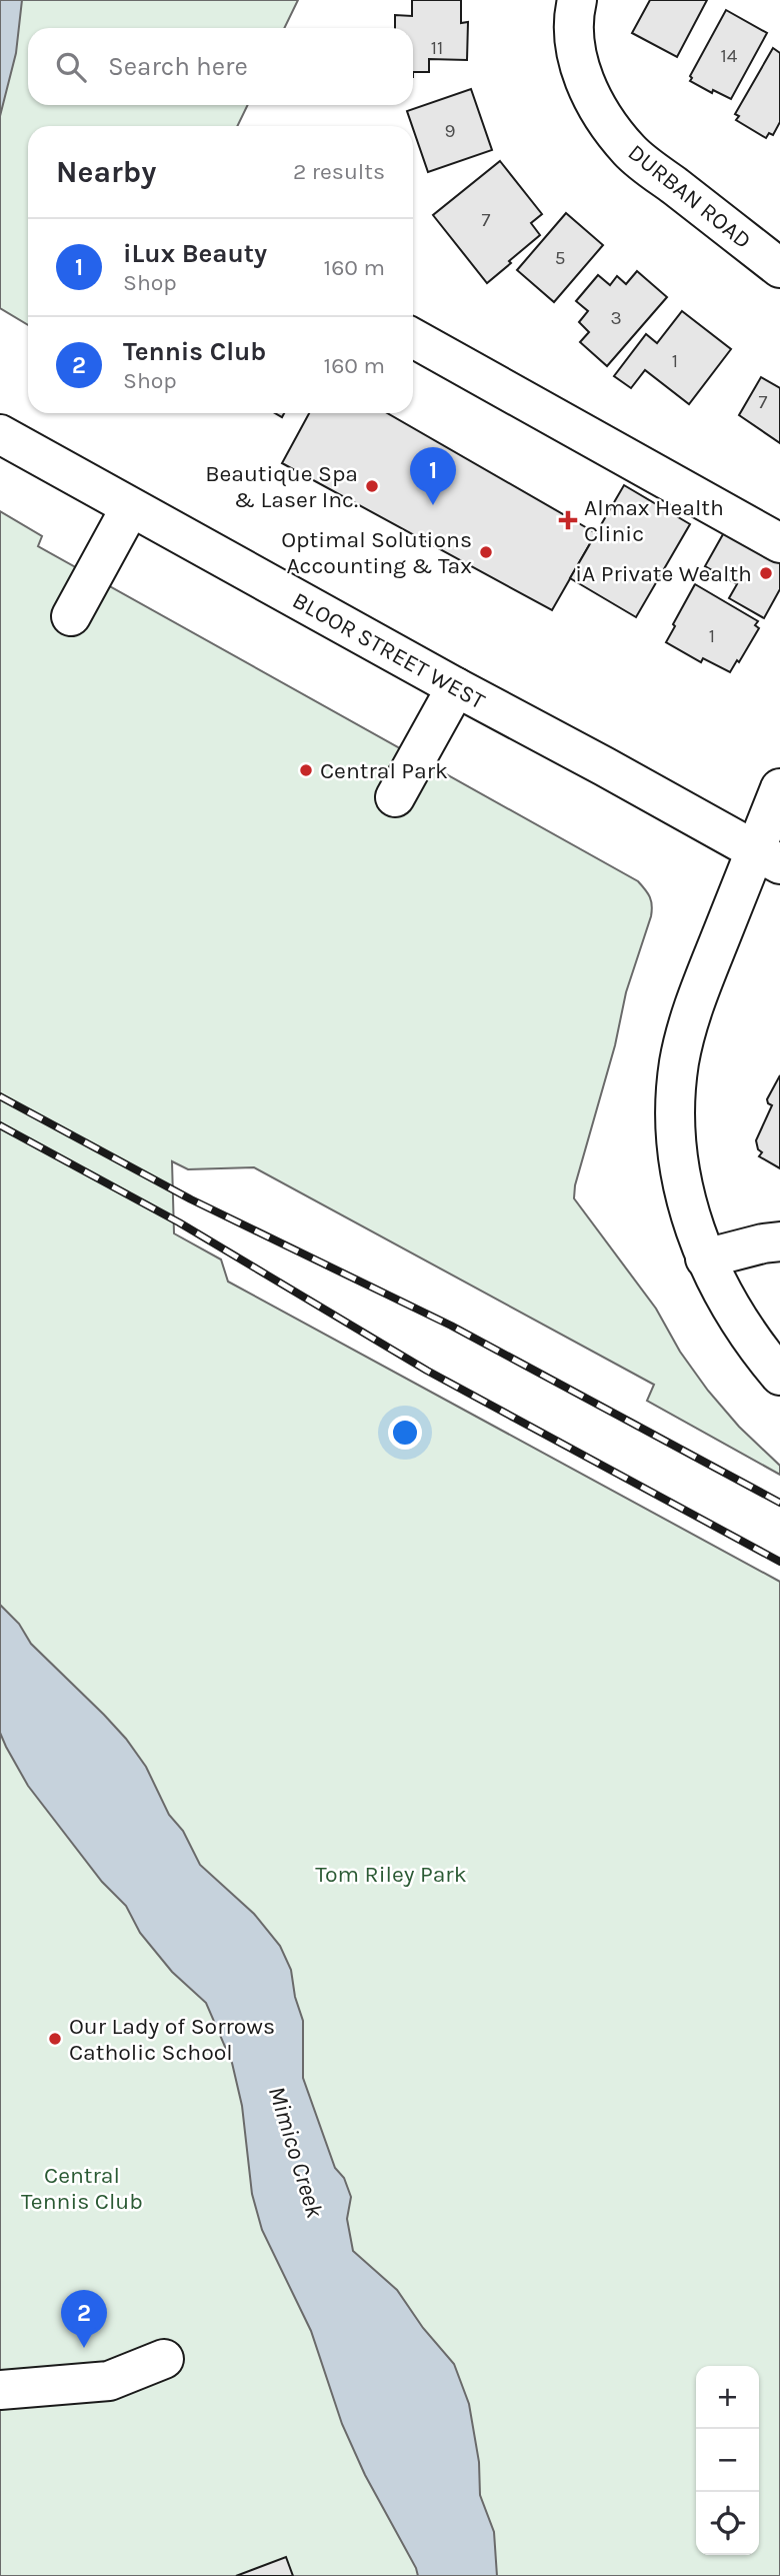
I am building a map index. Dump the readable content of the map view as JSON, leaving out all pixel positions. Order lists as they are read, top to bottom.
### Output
{
  "streets": {
    "street": ["DURBAN ROAD", "BLOOR STREET WEST"]
  },
  "water": ["Mimico Creek"],
  "parks": ["Tom Riley Park", "Central Tennis Club"],
  "places": {
    "other": [
      "Beautique Spa & Laser Inc.",
      "Optimal Solutions Accounting & Tax",
      "iA Private Wealth",
      "Central Park",
      "Our Lady of Sorrows Catholic School"
    ],
    "health": ["Almax Health Clinic"]
  },
  "house_numbers": [
    "11",
    "14",
    "9",
    "7",
    "5",
    "3",
    "1",
    "7",
    "1"
  ],
  "page": {
    "search": "Search here",
    "heading": ["Nearby", "2 results"],
    "list": [
      {
        "mark": "1",
        "name": "iLux Beauty",
        "note": "Shop",
        "value": "160 m"
      },
      {
        "mark": "2",
        "name": "Tennis Club",
        "note": "Shop",
        "value": "160 m"
      }
    ],
    "pins": ["1", "2"],
    "map_buttons": ["+", "−"]
  }
}
